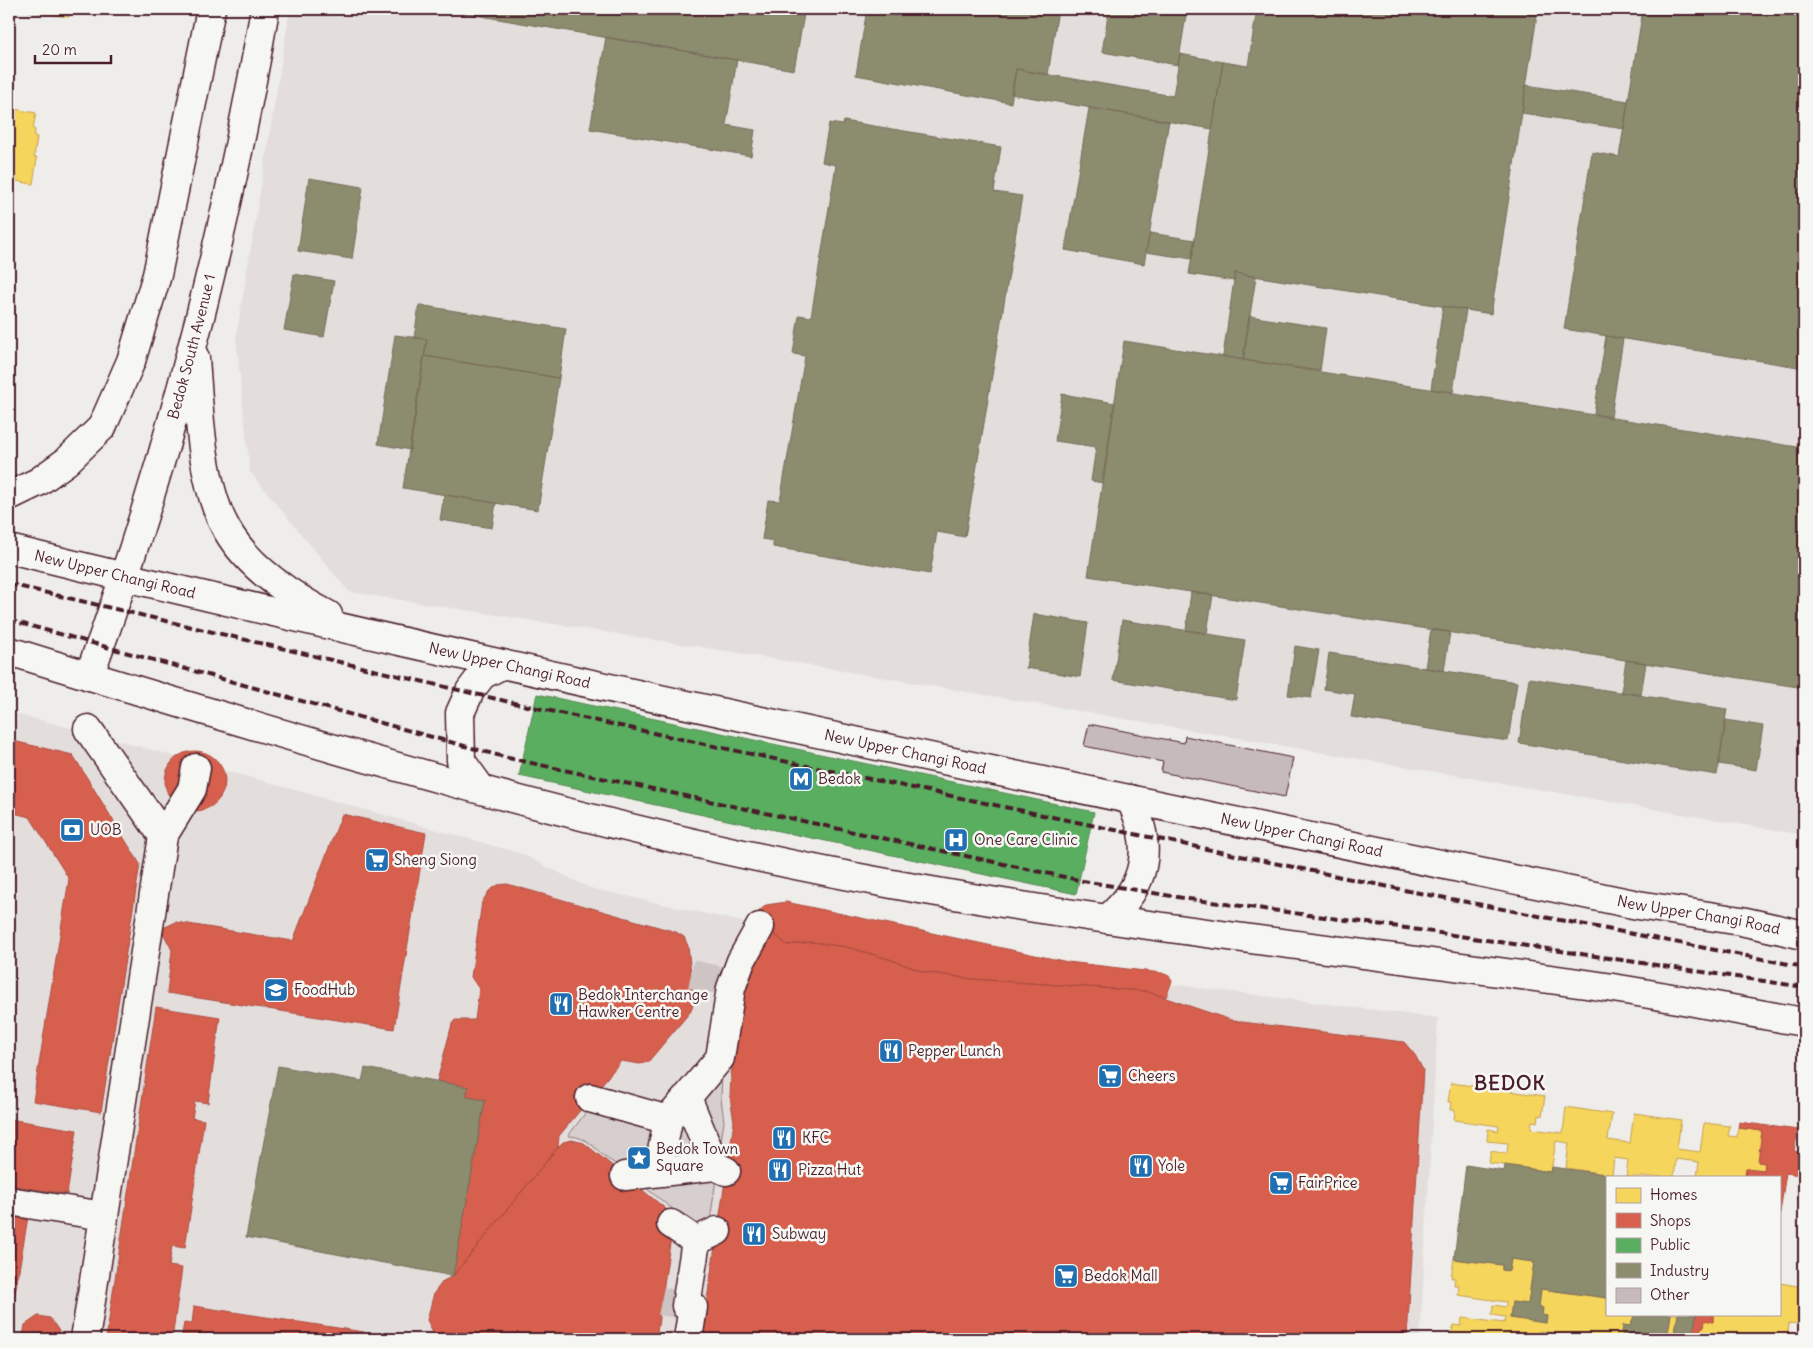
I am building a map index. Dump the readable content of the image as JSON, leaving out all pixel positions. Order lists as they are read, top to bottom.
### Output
{
  "streets": {
    "main road": ["Bedok South Avenue 1", "New Upper Changi Road"]
  },
  "crossings": [
    ["Bedok South Avenue 1", "New Upper Changi Road"]
  ],
  "districts": ["BEDOK"],
  "places": {
    "metro station": ["Bedok"],
    "bank": ["UOB"],
    "hospital": ["One Care Clinic"],
    "supermarket": [
      "Sheng Siong",
      "Cheers",
      "FairPrice",
      "Bedok Mall"
    ],
    "school or university": ["FoodHub"],
    "restaurant": [
      "Bedok Interchange Hawker Centre",
      "Pepper Lunch",
      "KFC",
      "Yole",
      "Pizza Hut",
      "Subway"
    ],
    "place": ["Bedok Town Square"]
  },
  "legend": [
    "Homes",
    "Shops",
    "Public",
    "Industry",
    "Other"
  ],
  "scale_bar": "20 m"
}
